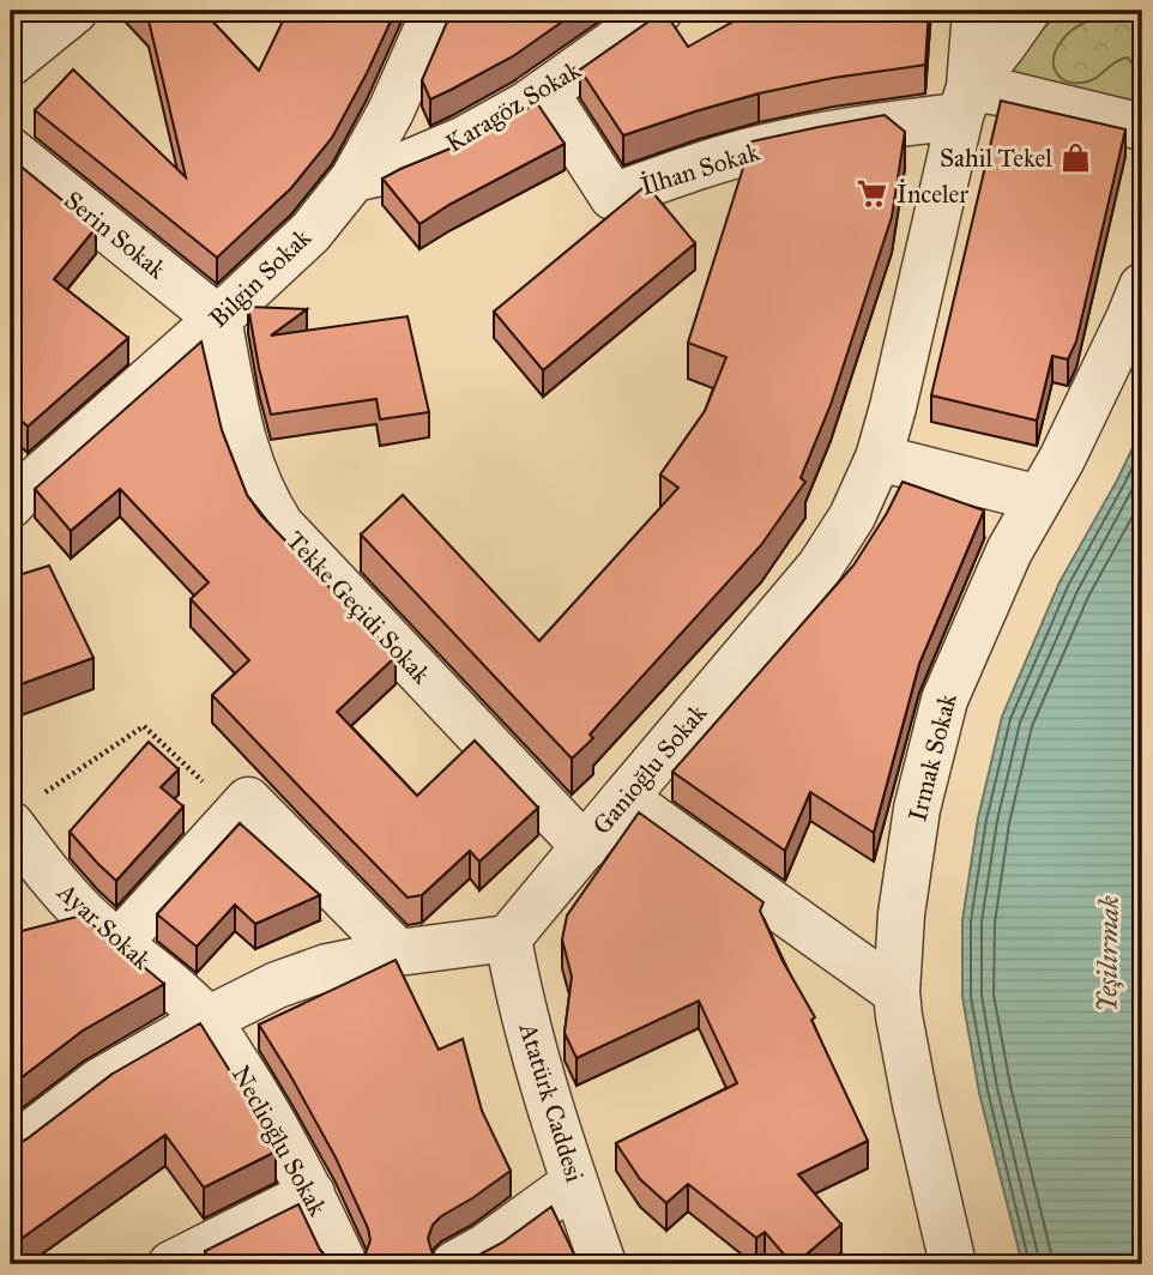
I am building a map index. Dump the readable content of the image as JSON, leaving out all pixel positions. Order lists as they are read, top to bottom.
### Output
{
  "streets": {
    "street": [
      "Karagöz Sokak",
      "İlhan Sokak",
      "Serin Sokak",
      "Bilgin Sokak",
      "Tekke Geçidi Sokak",
      "Irmak Sokak",
      "Ganioğlu Sokak",
      "Ayar Sokak",
      "Atatürk Caddesi",
      "Neclioğlu Sokak"
    ]
  },
  "crossings": [
    ["Karagöz Sokak", "İlhan Sokak"],
    ["Karagöz Sokak", "Bilgin Sokak"],
    ["İlhan Sokak", "Ganioğlu Sokak"],
    ["Serin Sokak", "Bilgin Sokak"],
    ["Serin Sokak", "Tekke Geçidi Sokak"],
    ["Bilgin Sokak", "Tekke Geçidi Sokak"],
    ["Tekke Geçidi Sokak", "Ganioğlu Sokak"],
    ["Ganioğlu Sokak", "Atatürk Caddesi"],
    ["Ayar Sokak", "Neclioğlu Sokak"]
  ],
  "water": ["Yeşilırmak"],
  "places": {
    "shop": ["Sahil Tekel"],
    "supermarket": ["İnceler"]
  }
}
